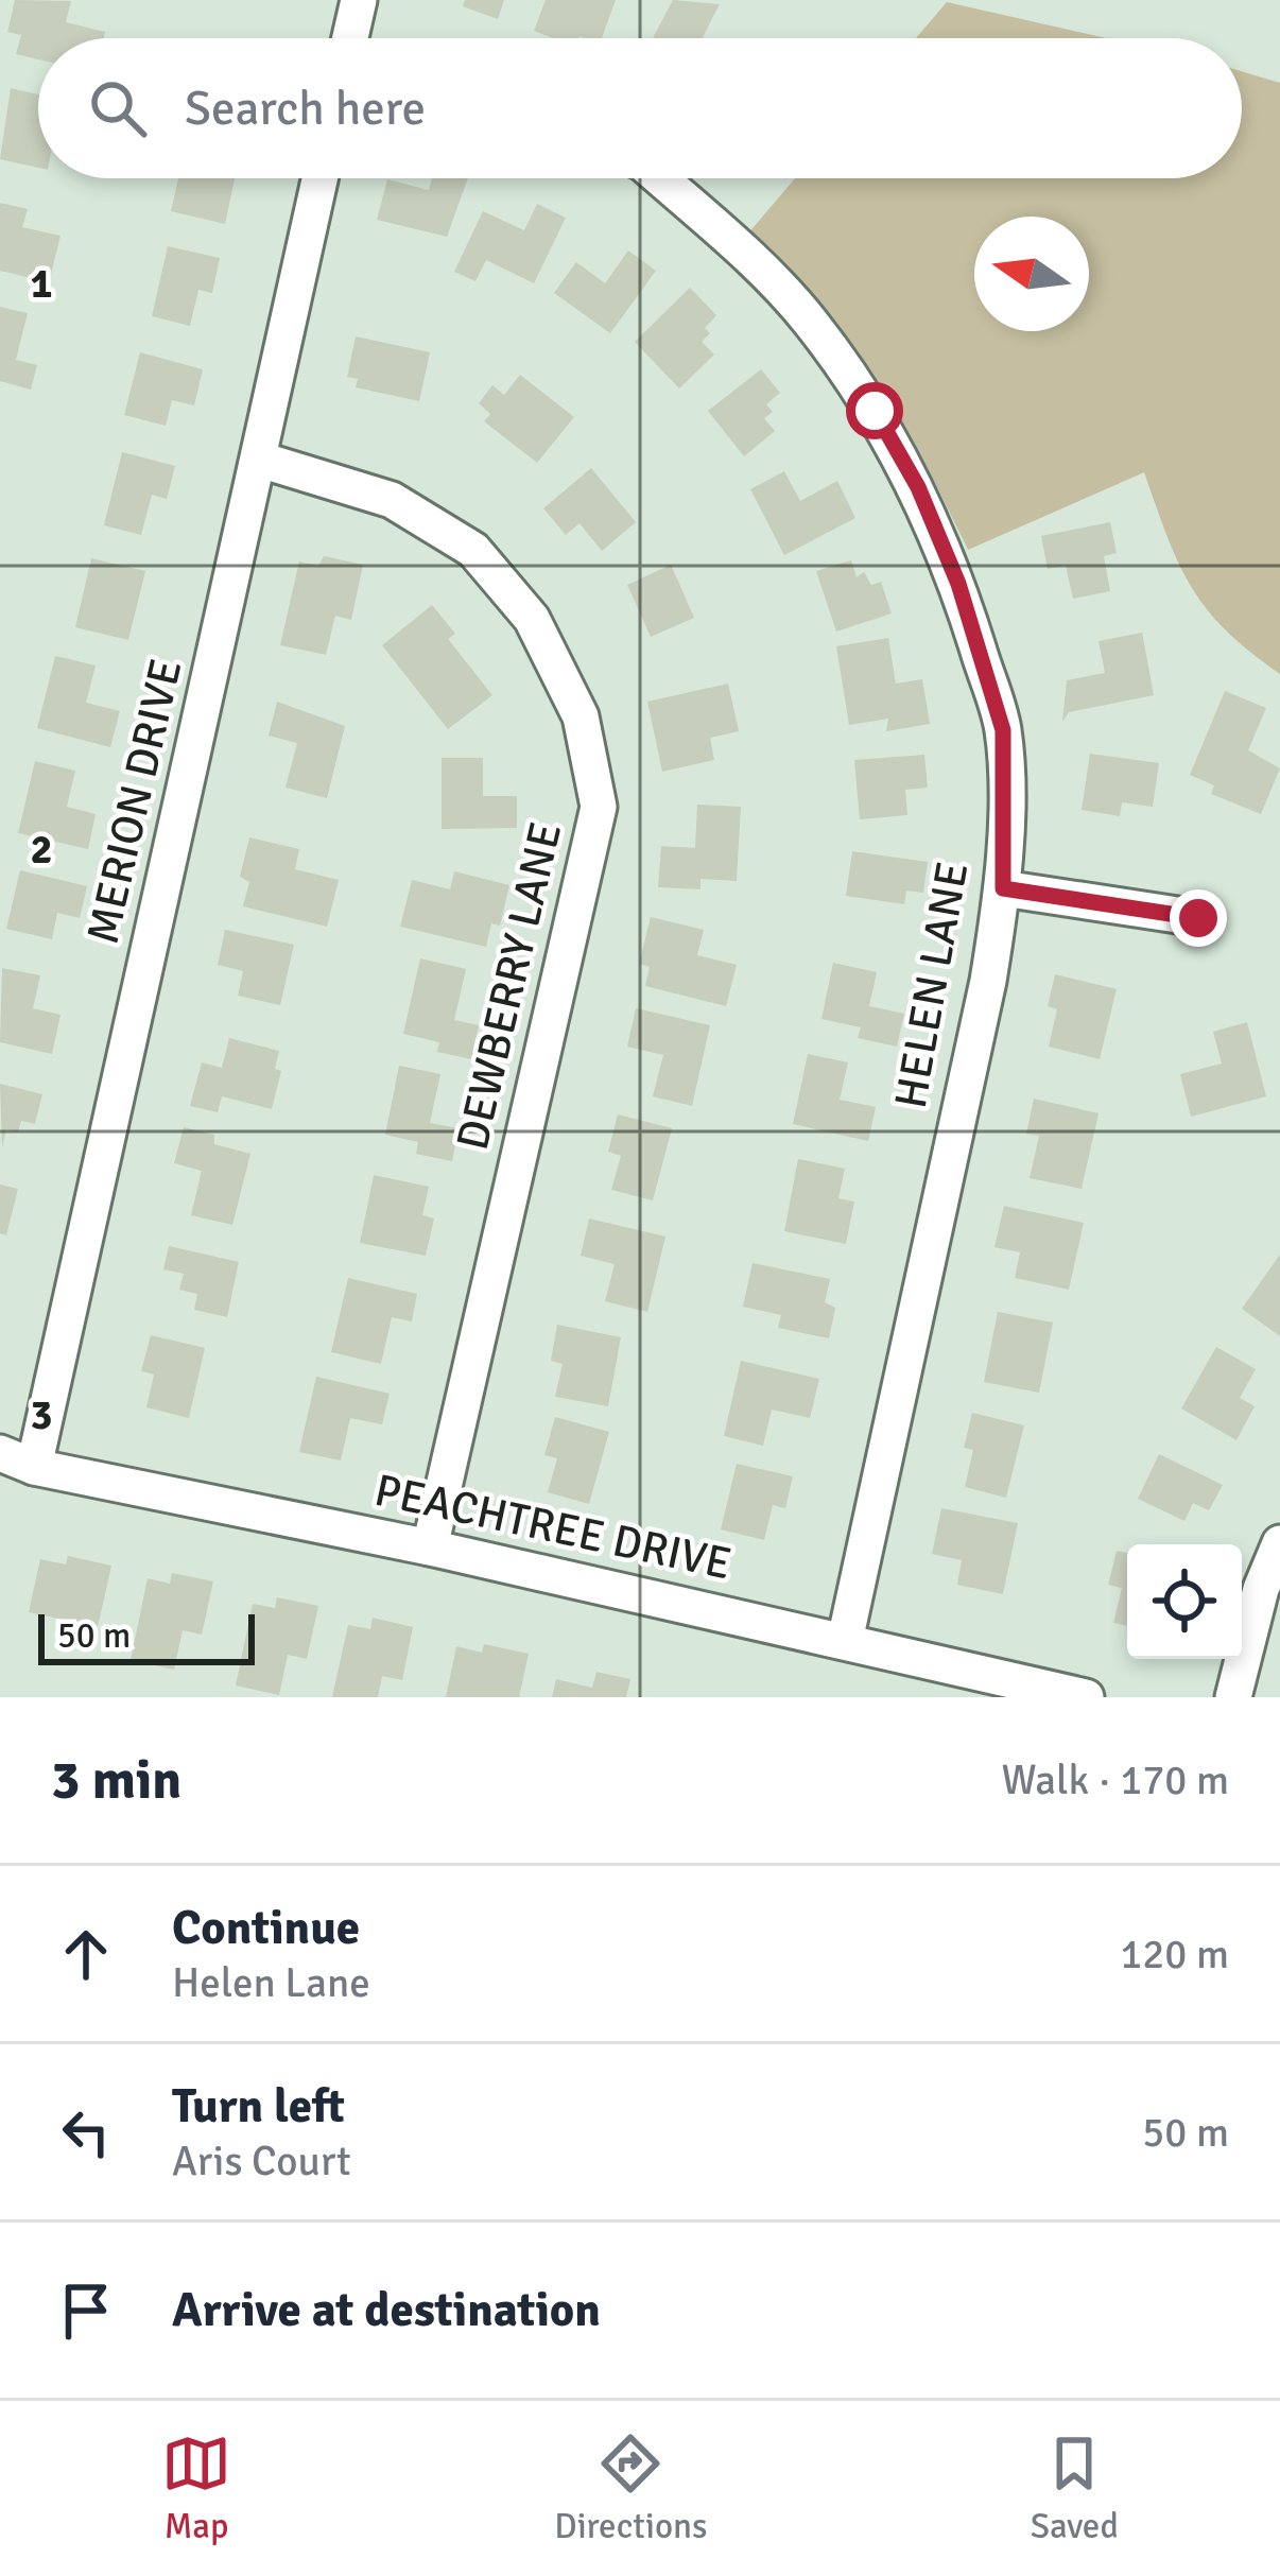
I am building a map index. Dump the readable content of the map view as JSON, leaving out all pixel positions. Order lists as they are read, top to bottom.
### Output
{
  "streets": {
    "street": [
      "MERION DRIVE",
      "HELEN LANE",
      "DEWBERRY LANE",
      "PEACHTREE DRIVE"
    ]
  },
  "crossings": [
    ["MERION DRIVE", "DEWBERRY LANE"],
    ["MERION DRIVE", "PEACHTREE DRIVE"],
    ["HELEN LANE", "PEACHTREE DRIVE"],
    ["DEWBERRY LANE", "PEACHTREE DRIVE"]
  ],
  "scale_bar": "50 m",
  "north": "left",
  "page": {
    "search": "Search here",
    "scale": "50 m",
    "heading": ["3 min", "Walk · 170 m"],
    "list": [
      ["Continue", "Helen Lane", "120 m"],
      ["Turn left", "Aris Court", "50 m"],
      "Arrive at destination"
    ],
    "nav": ["Map", "Directions", "Saved"]
  },
  "grid": {
    "rows": ["1", "2", "3"]
  }
}
